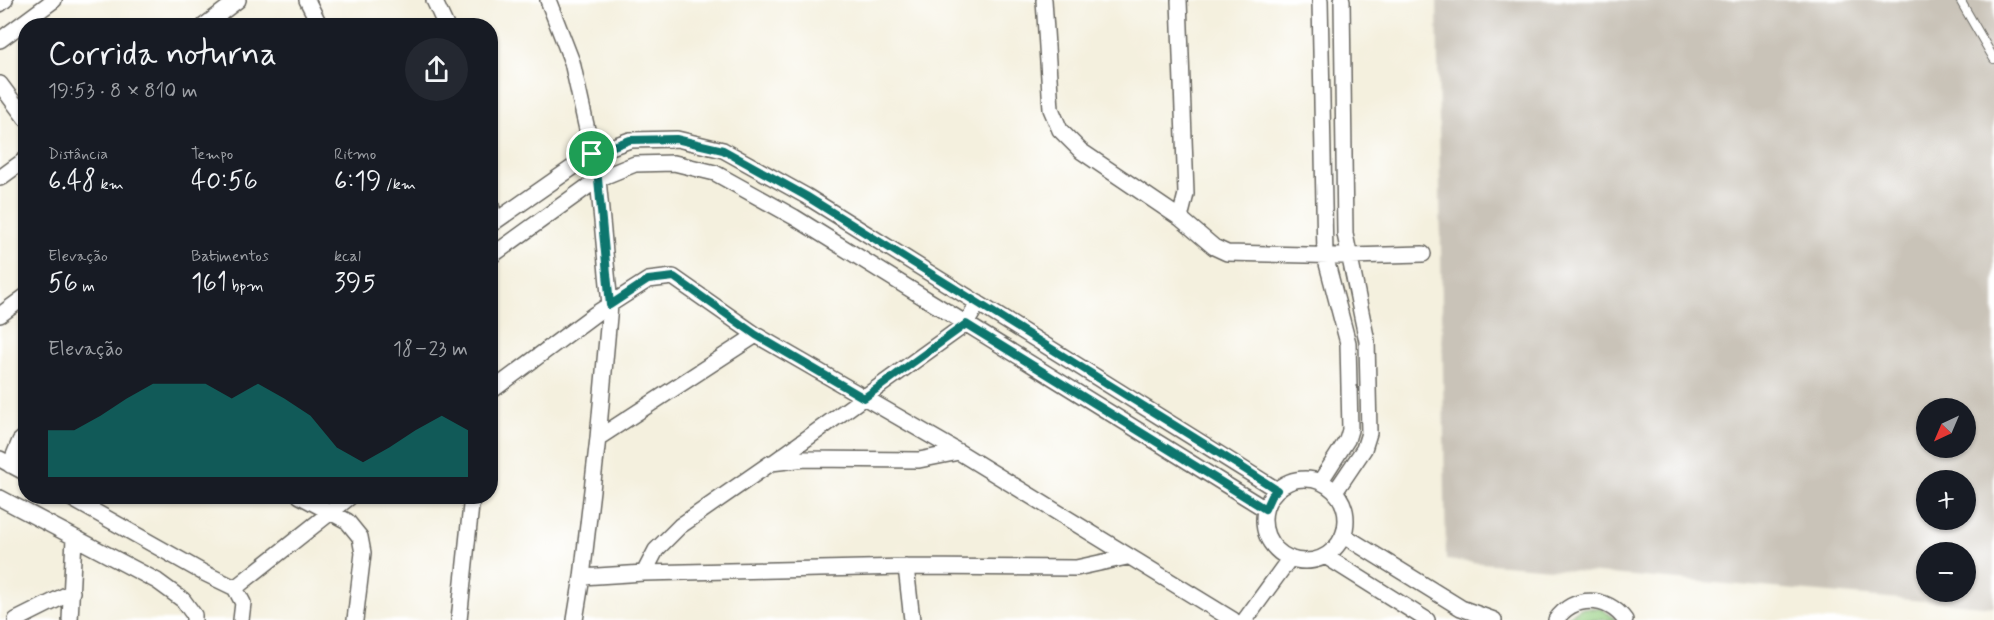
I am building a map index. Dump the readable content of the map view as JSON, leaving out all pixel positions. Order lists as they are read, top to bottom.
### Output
{
  "north": "bottom left",
  "page": {
    "heading": ["Corrida noturna", "19:53 · 8 × 810 m"],
    "stats": [
      ["Distância", "6.48 km"],
      ["Tempo", "40:56"],
      ["Ritmo", "6:19 /km"],
      ["Elevação", "56 m"],
      ["Batimentos", "161 bpm"],
      ["kcal", "395"]
    ],
    "chart": ["Elevação", "18–23 m"],
    "map_buttons": ["+", "−"]
  }
}
